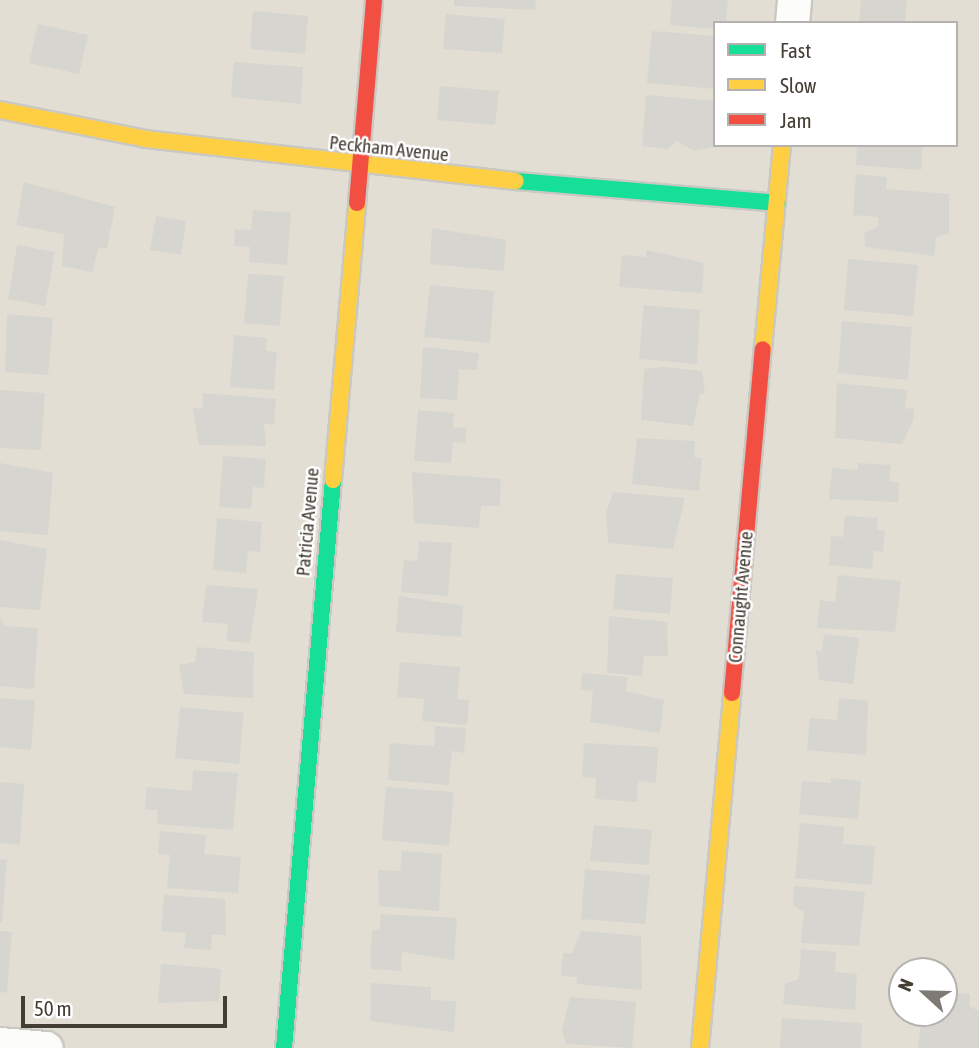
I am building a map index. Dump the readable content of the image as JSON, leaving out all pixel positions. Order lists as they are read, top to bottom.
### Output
{
  "streets": {
    "street": ["Peckham Avenue", "Patricia Avenue", "Connaught Avenue"]
  },
  "crossings": [
    ["Peckham Avenue", "Patricia Avenue"],
    ["Peckham Avenue", "Connaught Avenue"]
  ],
  "legend": ["Fast", "Slow", "Jam"],
  "scale_bar": "50 m",
  "north": "left"
}
